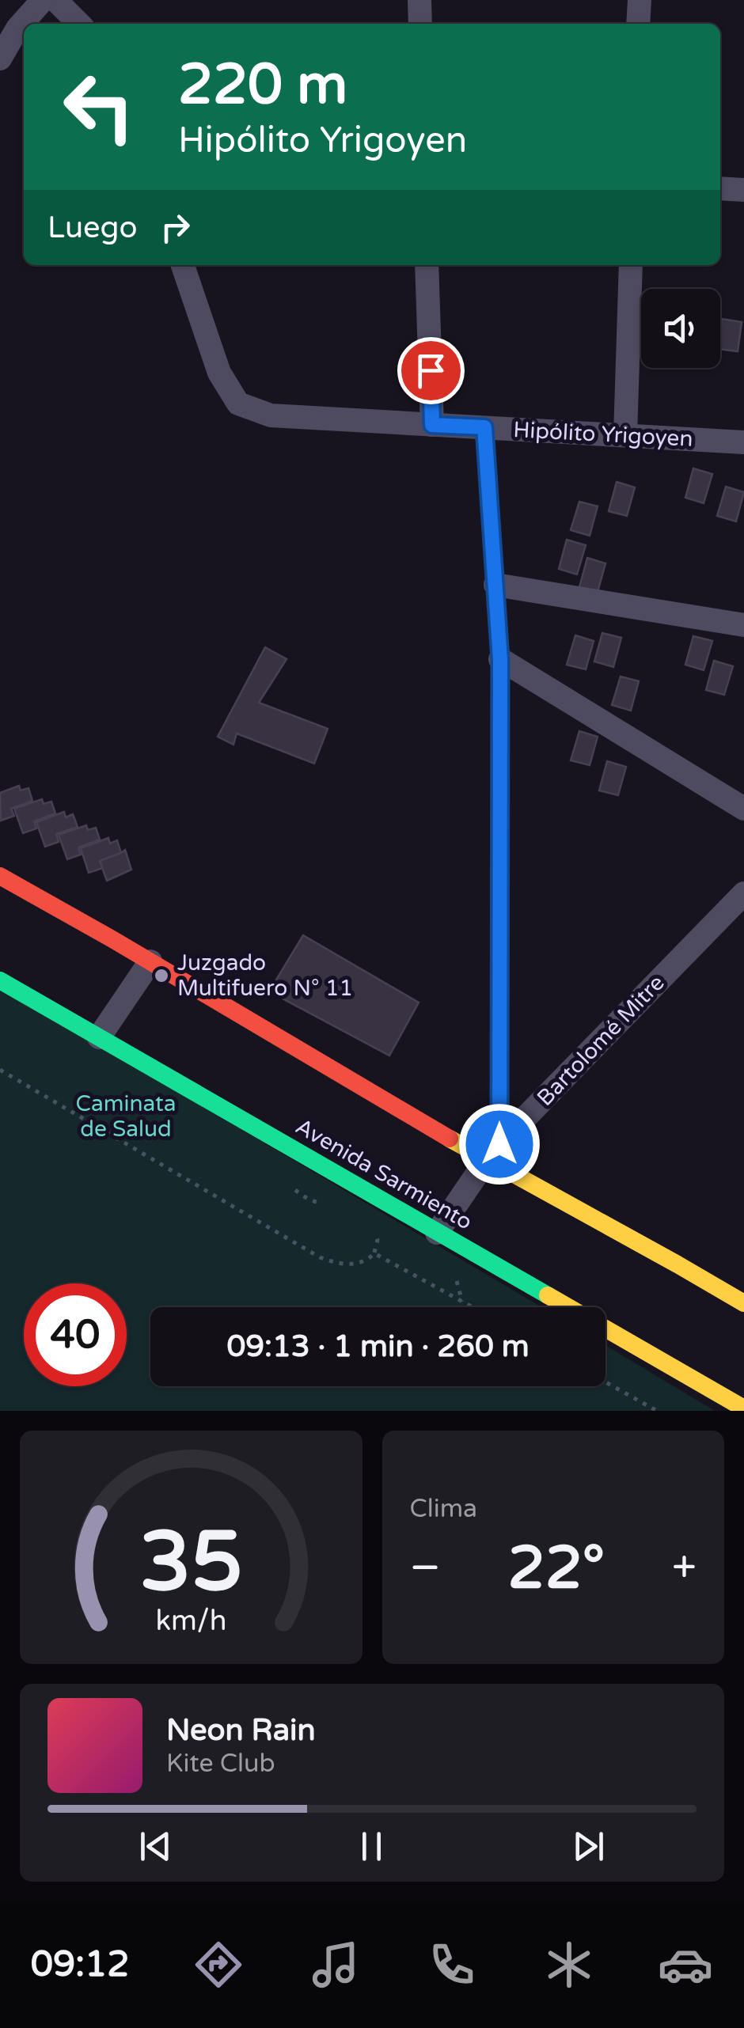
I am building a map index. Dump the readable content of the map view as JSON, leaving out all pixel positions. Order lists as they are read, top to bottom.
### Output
{
  "streets": {
    "main road": ["Avenida Sarmiento"],
    "street": ["Hipólito Yrigoyen", "Bartolomé Mitre"]
  },
  "crossings": [
    ["Bartolomé Mitre", "Avenida Sarmiento"]
  ],
  "parks": ["Caminata de Salud"],
  "places": ["Juzgado Multifuero N° 11"],
  "page": {
    "turn": ["220 m", "Hipólito Yrigoyen"],
    "then": "Luego",
    "limit": "40",
    "trip": "09:13 · 1 min · 260 m",
    "tile": "Clima",
    "heat": ["−", "22°", "+"],
    "song": ["Neon Rain", "Kite Club"],
    "tabs": "09:12",
    "gauge": ["35", "km/h"]
  }
}
